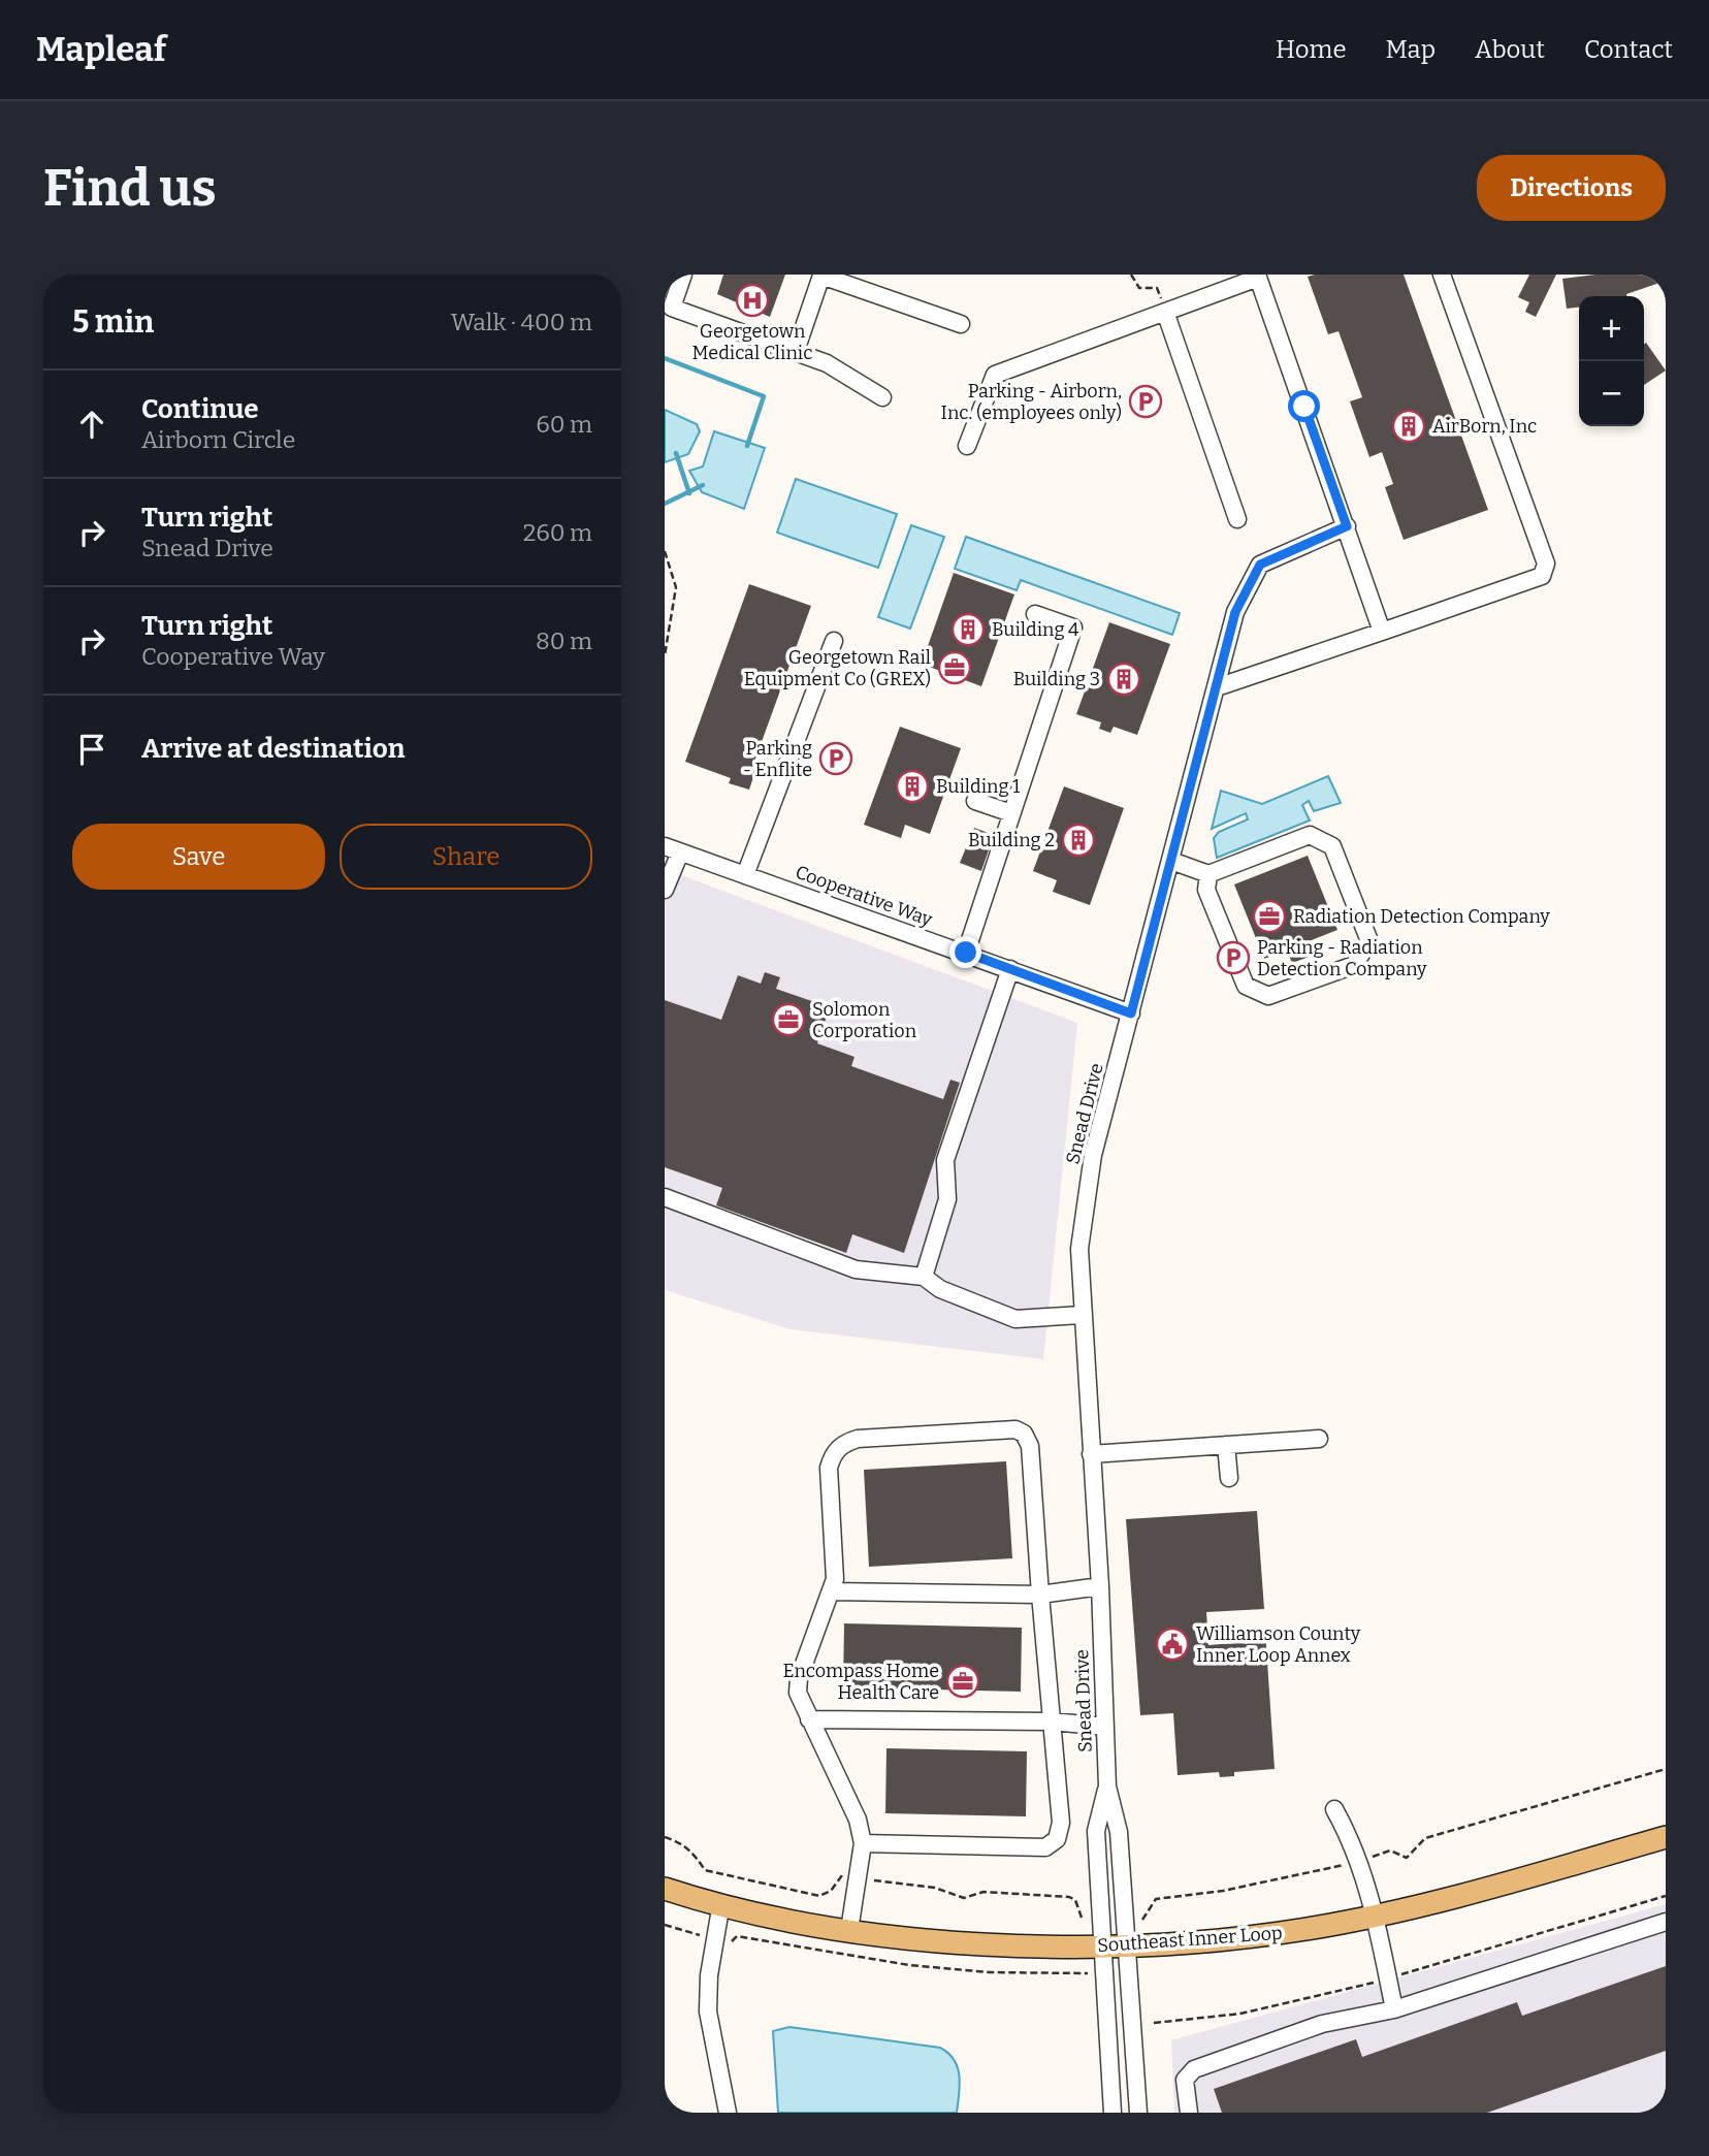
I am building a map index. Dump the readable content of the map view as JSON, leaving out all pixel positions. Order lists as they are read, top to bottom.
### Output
{
  "streets": {
    "main road": ["Southeast Inner Loop"],
    "street": ["Cooperative Way", "Snead Drive"]
  },
  "crossings": [
    ["Cooperative Way", "Snead Drive"],
    ["Snead Drive", "Southeast Inner Loop"]
  ],
  "places": {
    "hospital": ["Georgetown Medical Clinic"],
    "parking": ["Parking - Airborn, Inc. (employees only)", "Parking - Enflite", "Parking - Radiation Detection Company"],
    "building": [
      "AirBorn, Inc",
      "Building 4",
      "Building 3",
      "Building 1",
      "Building 2"
    ],
    "office": [
      "Georgetown Rail Equipment Co (GREX)",
      "Radiation Detection Company",
      "Solomon Corporation",
      "Encompass Home Health Care"
    ],
    "public building": ["Williamson County Inner Loop Annex"]
  },
  "page": {
    "header": "Mapleaf",
    "nav": [
      "Home",
      "Map",
      "About",
      "Contact"
    ],
    "buttons": [
      "Directions",
      ["Save", "Share"]
    ],
    "title": "Find us",
    "heading": ["5 min", "Walk · 400 m"],
    "map_buttons": ["+", "−"],
    "list": [
      ["Continue", "Airborn Circle", "60 m"],
      ["Turn right", "Snead Drive", "260 m"],
      ["Turn right", "Cooperative Way", "80 m"],
      "Arrive at destination"
    ]
  }
}
